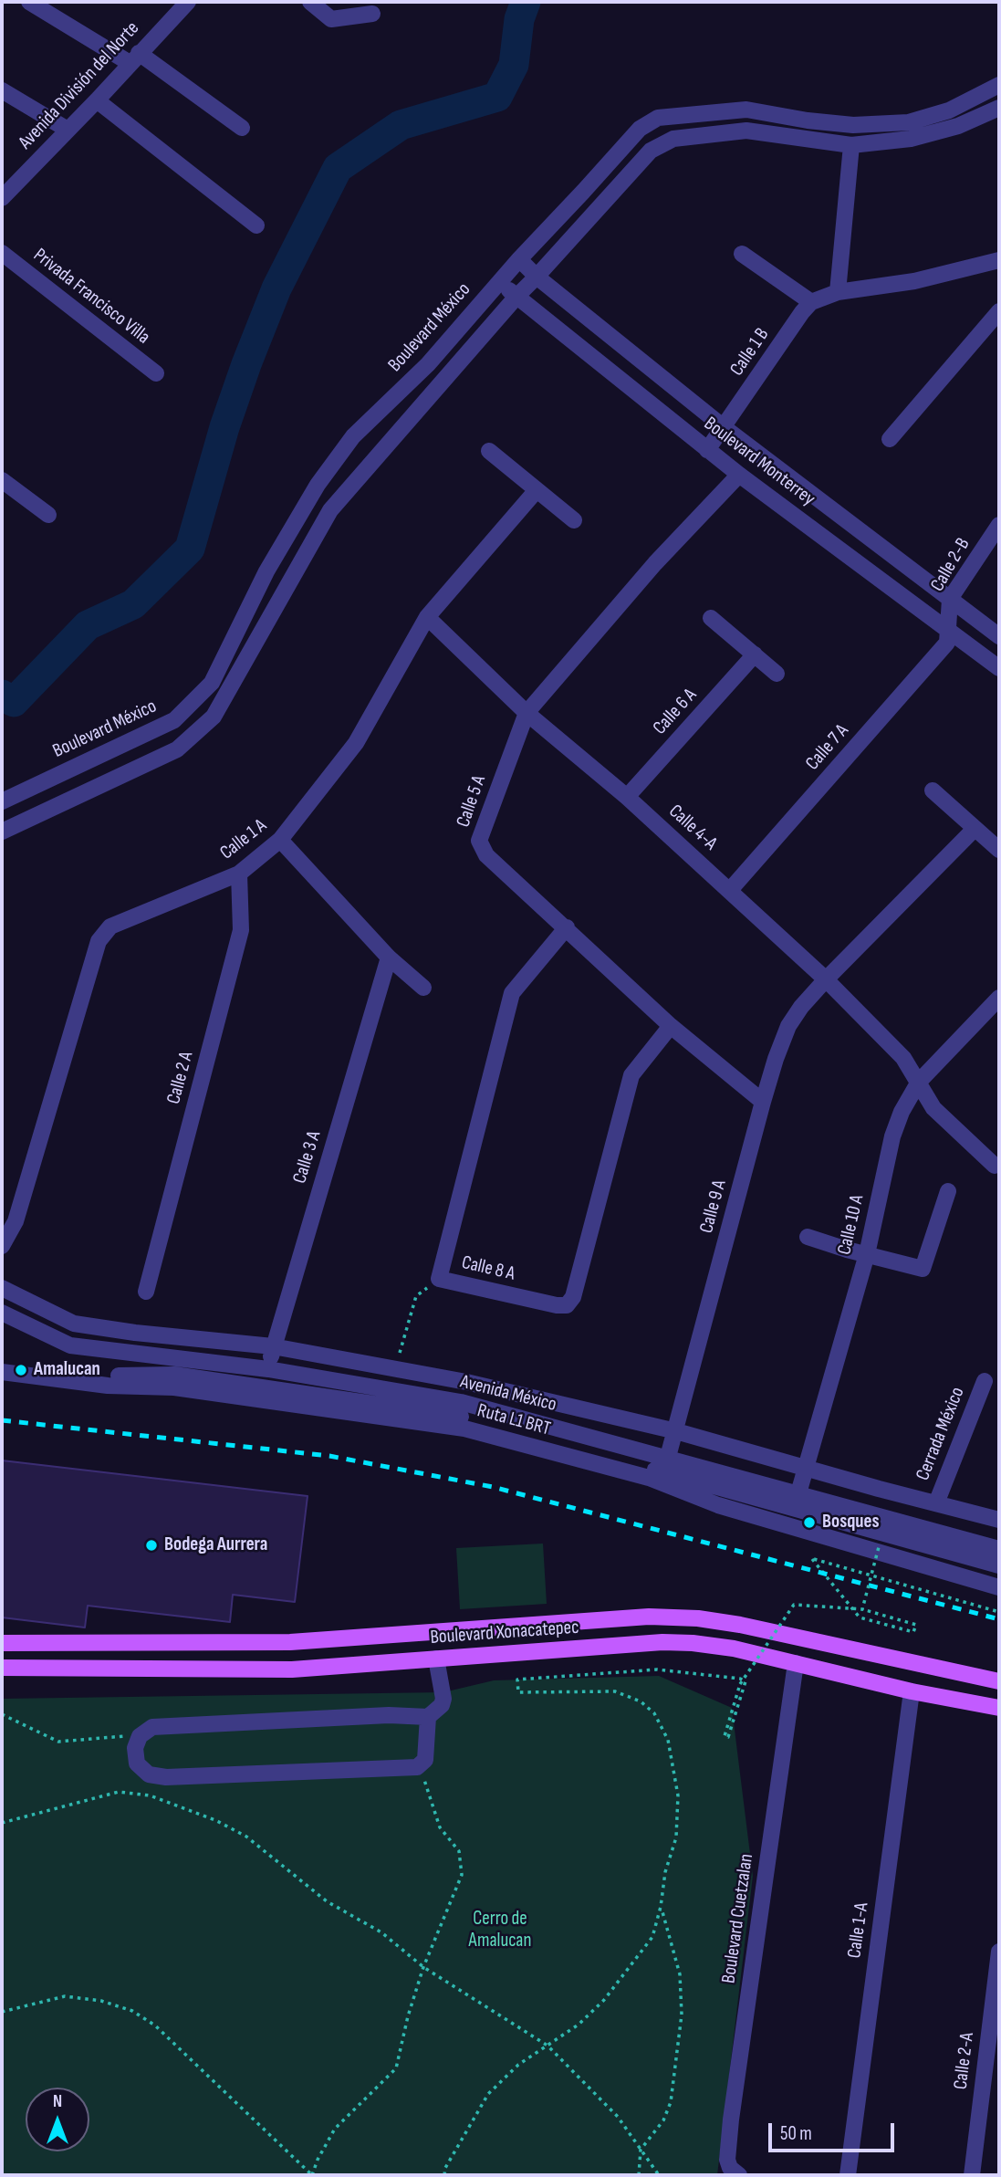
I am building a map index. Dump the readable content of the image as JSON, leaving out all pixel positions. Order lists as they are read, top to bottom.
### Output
{
  "streets": {
    "main road": ["Boulevard Xonacatepec"],
    "street": [
      "Avenida División del Norte",
      "Privada Francisco Villa",
      "Boulevard México",
      "Calle 1 B",
      "Boulevard Monterrey",
      "Calle 2-B",
      "Calle 6 A",
      "Calle 7 A",
      "Calle 5 A",
      "Calle 4-A",
      "Calle 1 A",
      "Calle 2 A",
      "Calle 3 A",
      "Calle 9 A",
      "Calle 10 A",
      "Calle 8 A",
      "Avenida México",
      "Ruta L1 BRT",
      "Cerrada México",
      "Boulevard Cuetzalan",
      "Calle 1-A",
      "Calle 2-A"
    ]
  },
  "crossings": [
    ["Boulevard México", "Boulevard Monterrey"],
    ["Calle 1 B", "Boulevard Monterrey"],
    ["Boulevard Monterrey", "Calle 2-B"],
    ["Boulevard Monterrey", "Calle 7 A"],
    ["Boulevard Monterrey", "Calle 5 A"],
    ["Calle 2-B", "Calle 7 A"],
    ["Calle 6 A", "Calle 4-A"],
    ["Calle 7 A", "Calle 4-A"],
    ["Calle 5 A", "Calle 4-A"],
    ["Calle 5 A", "Calle 9 A"],
    ["Calle 5 A", "Calle 8 A"],
    ["Calle 4-A", "Calle 1 A"],
    ["Calle 4-A", "Calle 9 A"],
    ["Calle 4-A", "Calle 10 A"],
    ["Calle 1 A", "Calle 2 A"],
    ["Calle 3 A", "Avenida México"],
    ["Calle 9 A", "Avenida México"],
    ["Calle 10 A", "Avenida México"],
    ["Avenida México", "Cerrada México"],
    ["Boulevard Xonacatepec", "Boulevard Cuetzalan"],
    ["Boulevard Xonacatepec", "Calle 1-A"]
  ],
  "parks": ["Cerro de Amalucan"],
  "places": ["Amalucan", "Bosques", "Bodega Aurrera"],
  "scale_bar": "50 m",
  "north": "top"
}
